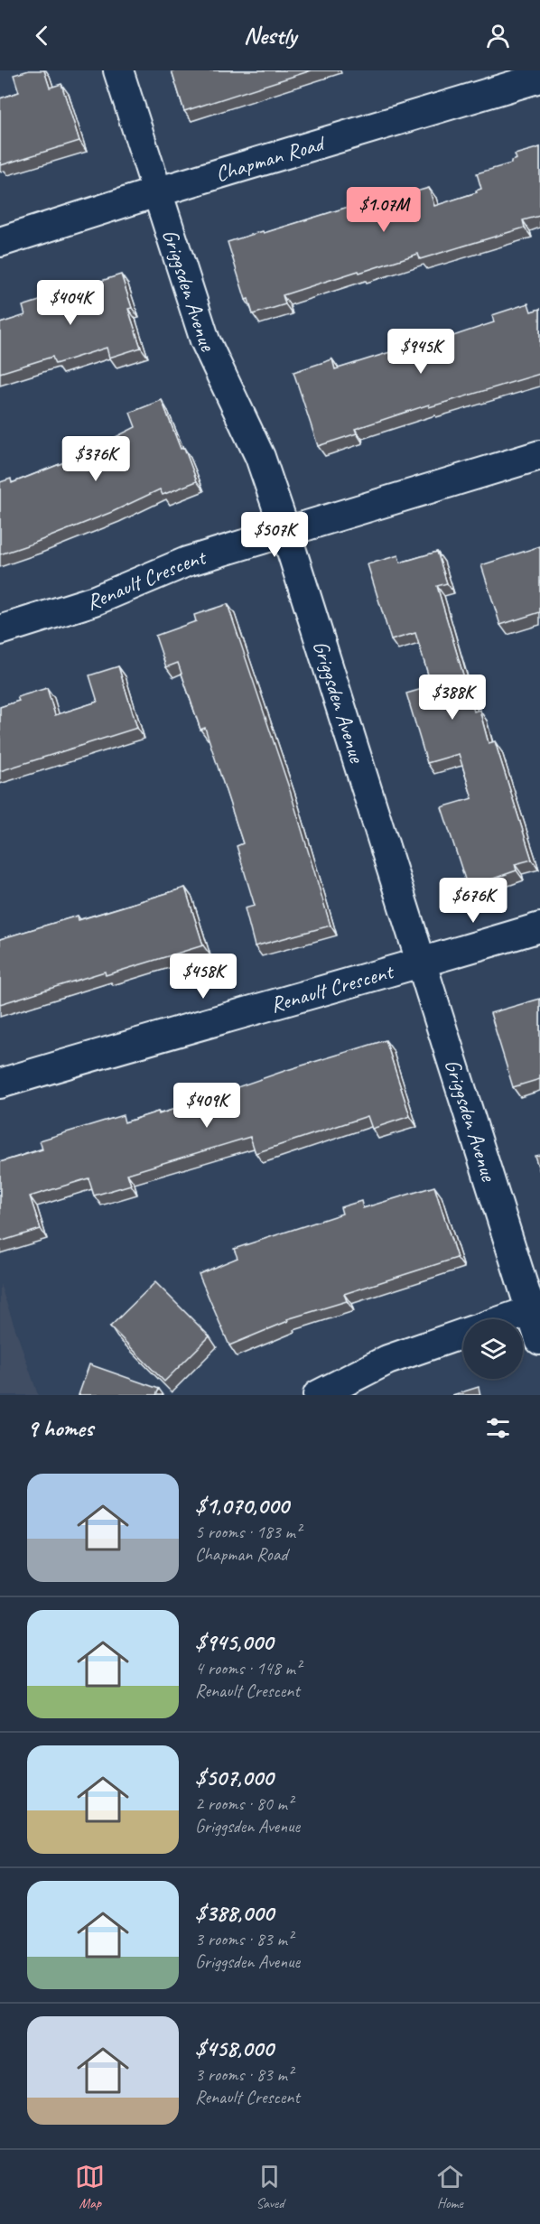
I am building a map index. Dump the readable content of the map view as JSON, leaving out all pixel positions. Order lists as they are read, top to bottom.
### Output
{
  "streets": {
    "street": ["Chapman Road", "Griggsden Avenue", "Renault Crescent"]
  },
  "crossings": [
    ["Chapman Road", "Griggsden Avenue"],
    ["Griggsden Avenue", "Renault Crescent"]
  ],
  "page": {
    "header": "Nestly",
    "price": [
      "$1.07M",
      "$404K",
      "$945K",
      "$376K",
      "$507K",
      "$388K",
      "$676K",
      "$458K",
      "$409K"
    ],
    "heading": "9 homes",
    "list": [
      {
        "name": "$1,070,000",
        "note": "5 rooms · 183 m² · Chapman Road"
      },
      {
        "name": "$945,000",
        "note": "4 rooms · 148 m² · Renault Crescent"
      },
      {
        "name": "$507,000",
        "note": "2 rooms · 80 m² · Griggsden Avenue"
      },
      {
        "name": "$388,000",
        "note": "3 rooms · 83 m² · Griggsden Avenue"
      },
      {
        "name": "$458,000",
        "note": "3 rooms · 83 m² · Renault Crescent"
      }
    ],
    "tabs": ["Map", "Saved", "Home"]
  }
}
